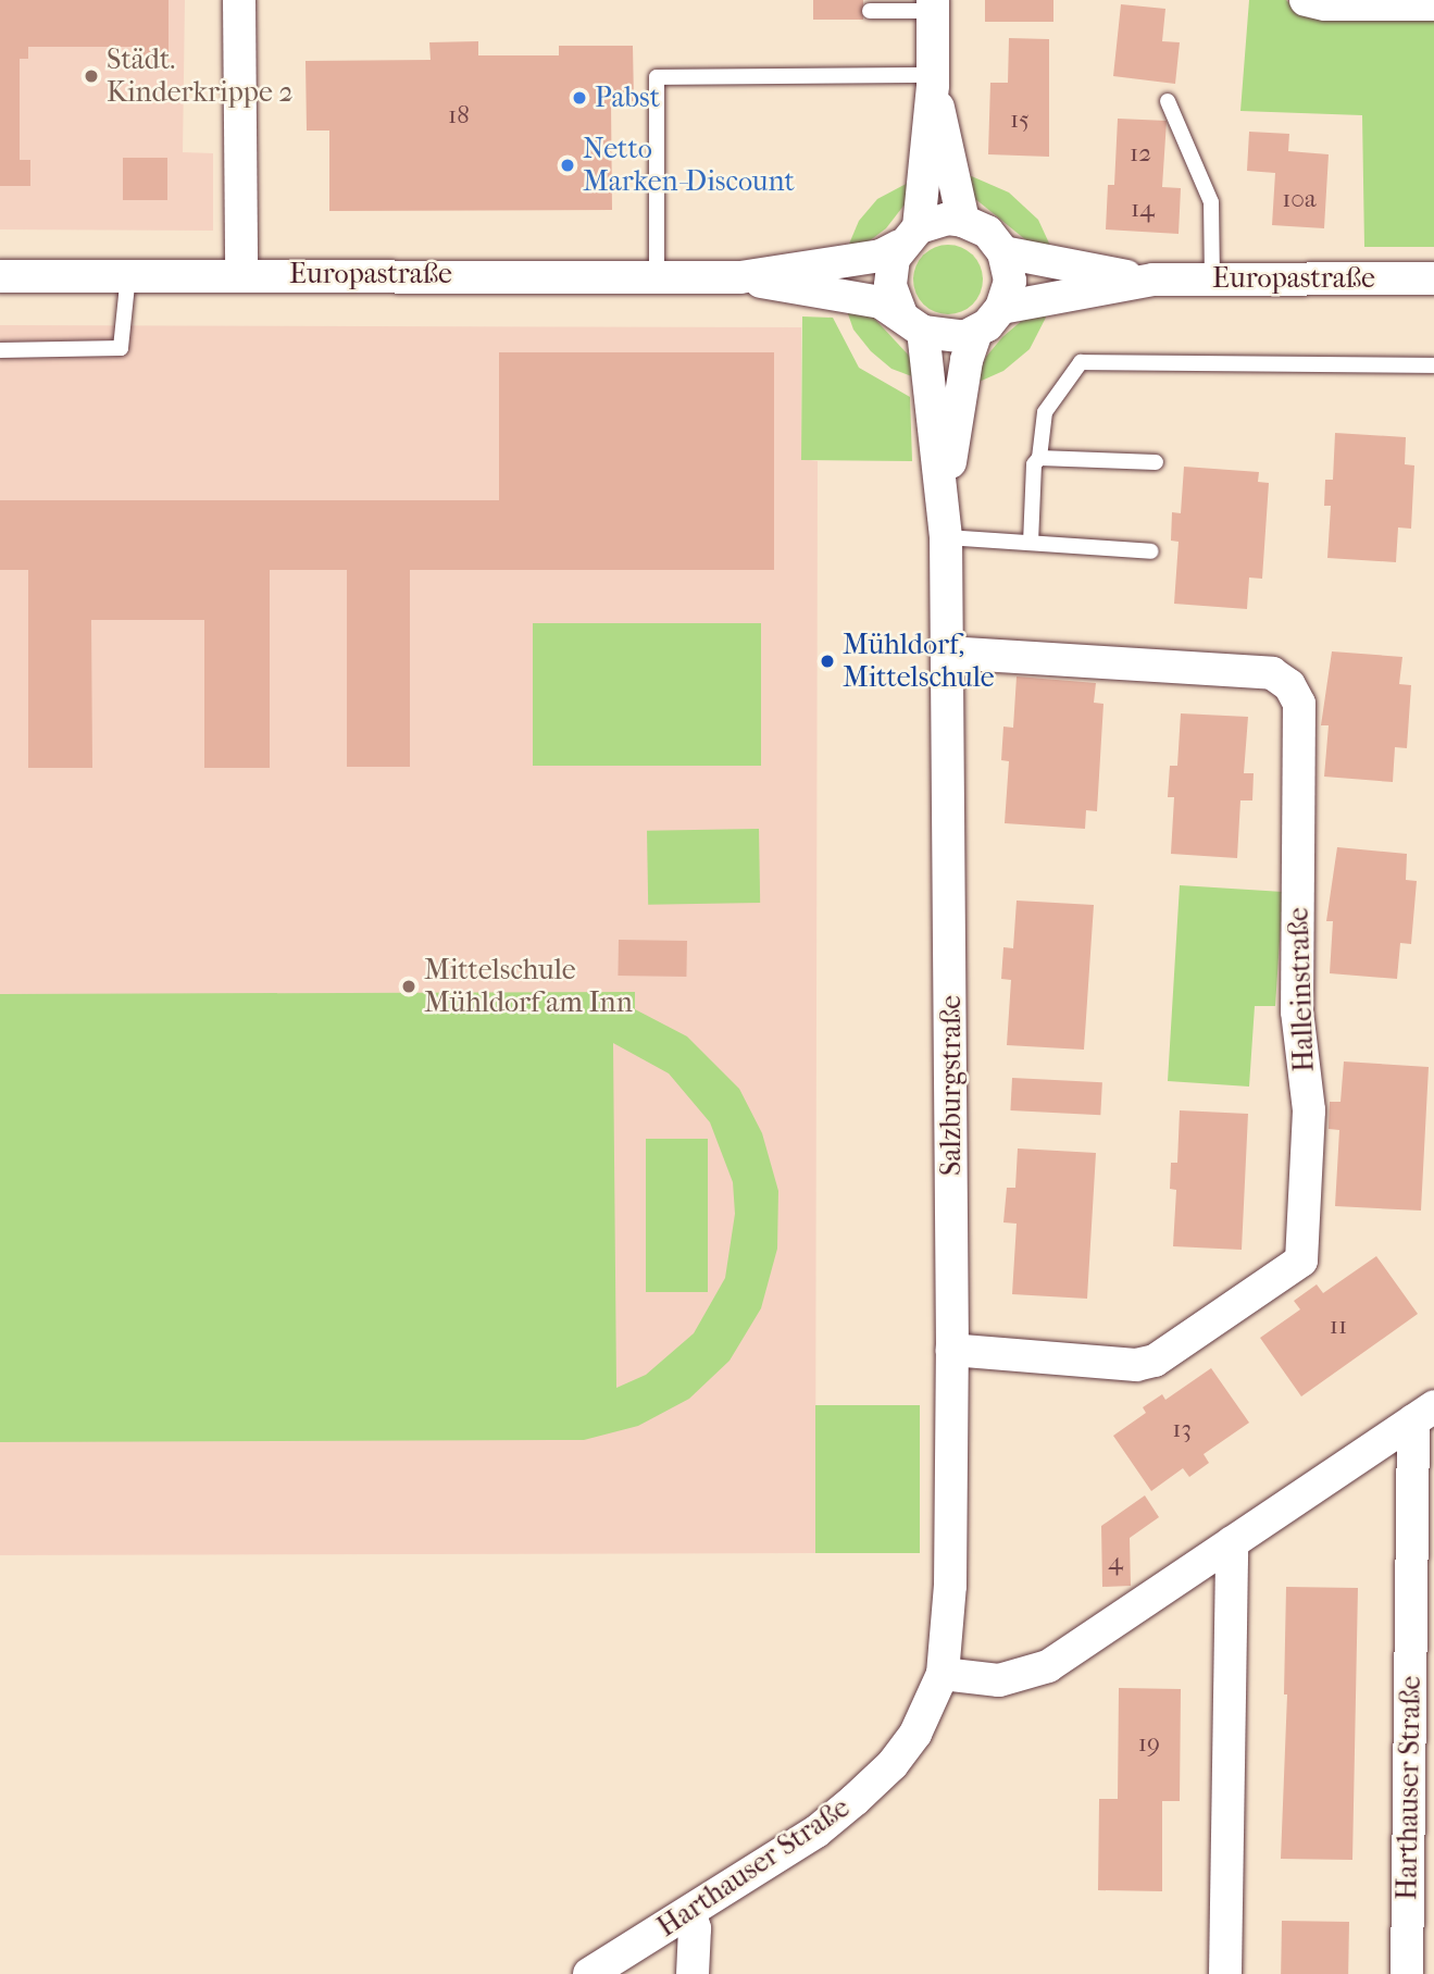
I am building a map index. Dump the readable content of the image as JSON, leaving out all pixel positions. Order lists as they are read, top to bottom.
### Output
{
  "streets": {
    "street": [
      "Europastraße",
      "Halleinstraße",
      "Salzburgstraße",
      "Harthauser Straße"
    ]
  },
  "crossings": [
    ["Europastraße", "Salzburgstraße"],
    ["Halleinstraße", "Salzburgstraße"],
    ["Salzburgstraße", "Harthauser Straße"]
  ],
  "places": [
    "Städt. Kinderkrippe 2",
    "Pabst",
    "Netto Marken-Discount",
    "Mühldorf, Mittelschule",
    "Mittelschule Mühldorf am Inn"
  ],
  "house_numbers": [
    "18",
    "15",
    "12",
    "10a",
    "14",
    "11",
    "13",
    "4",
    "19"
  ]
}
